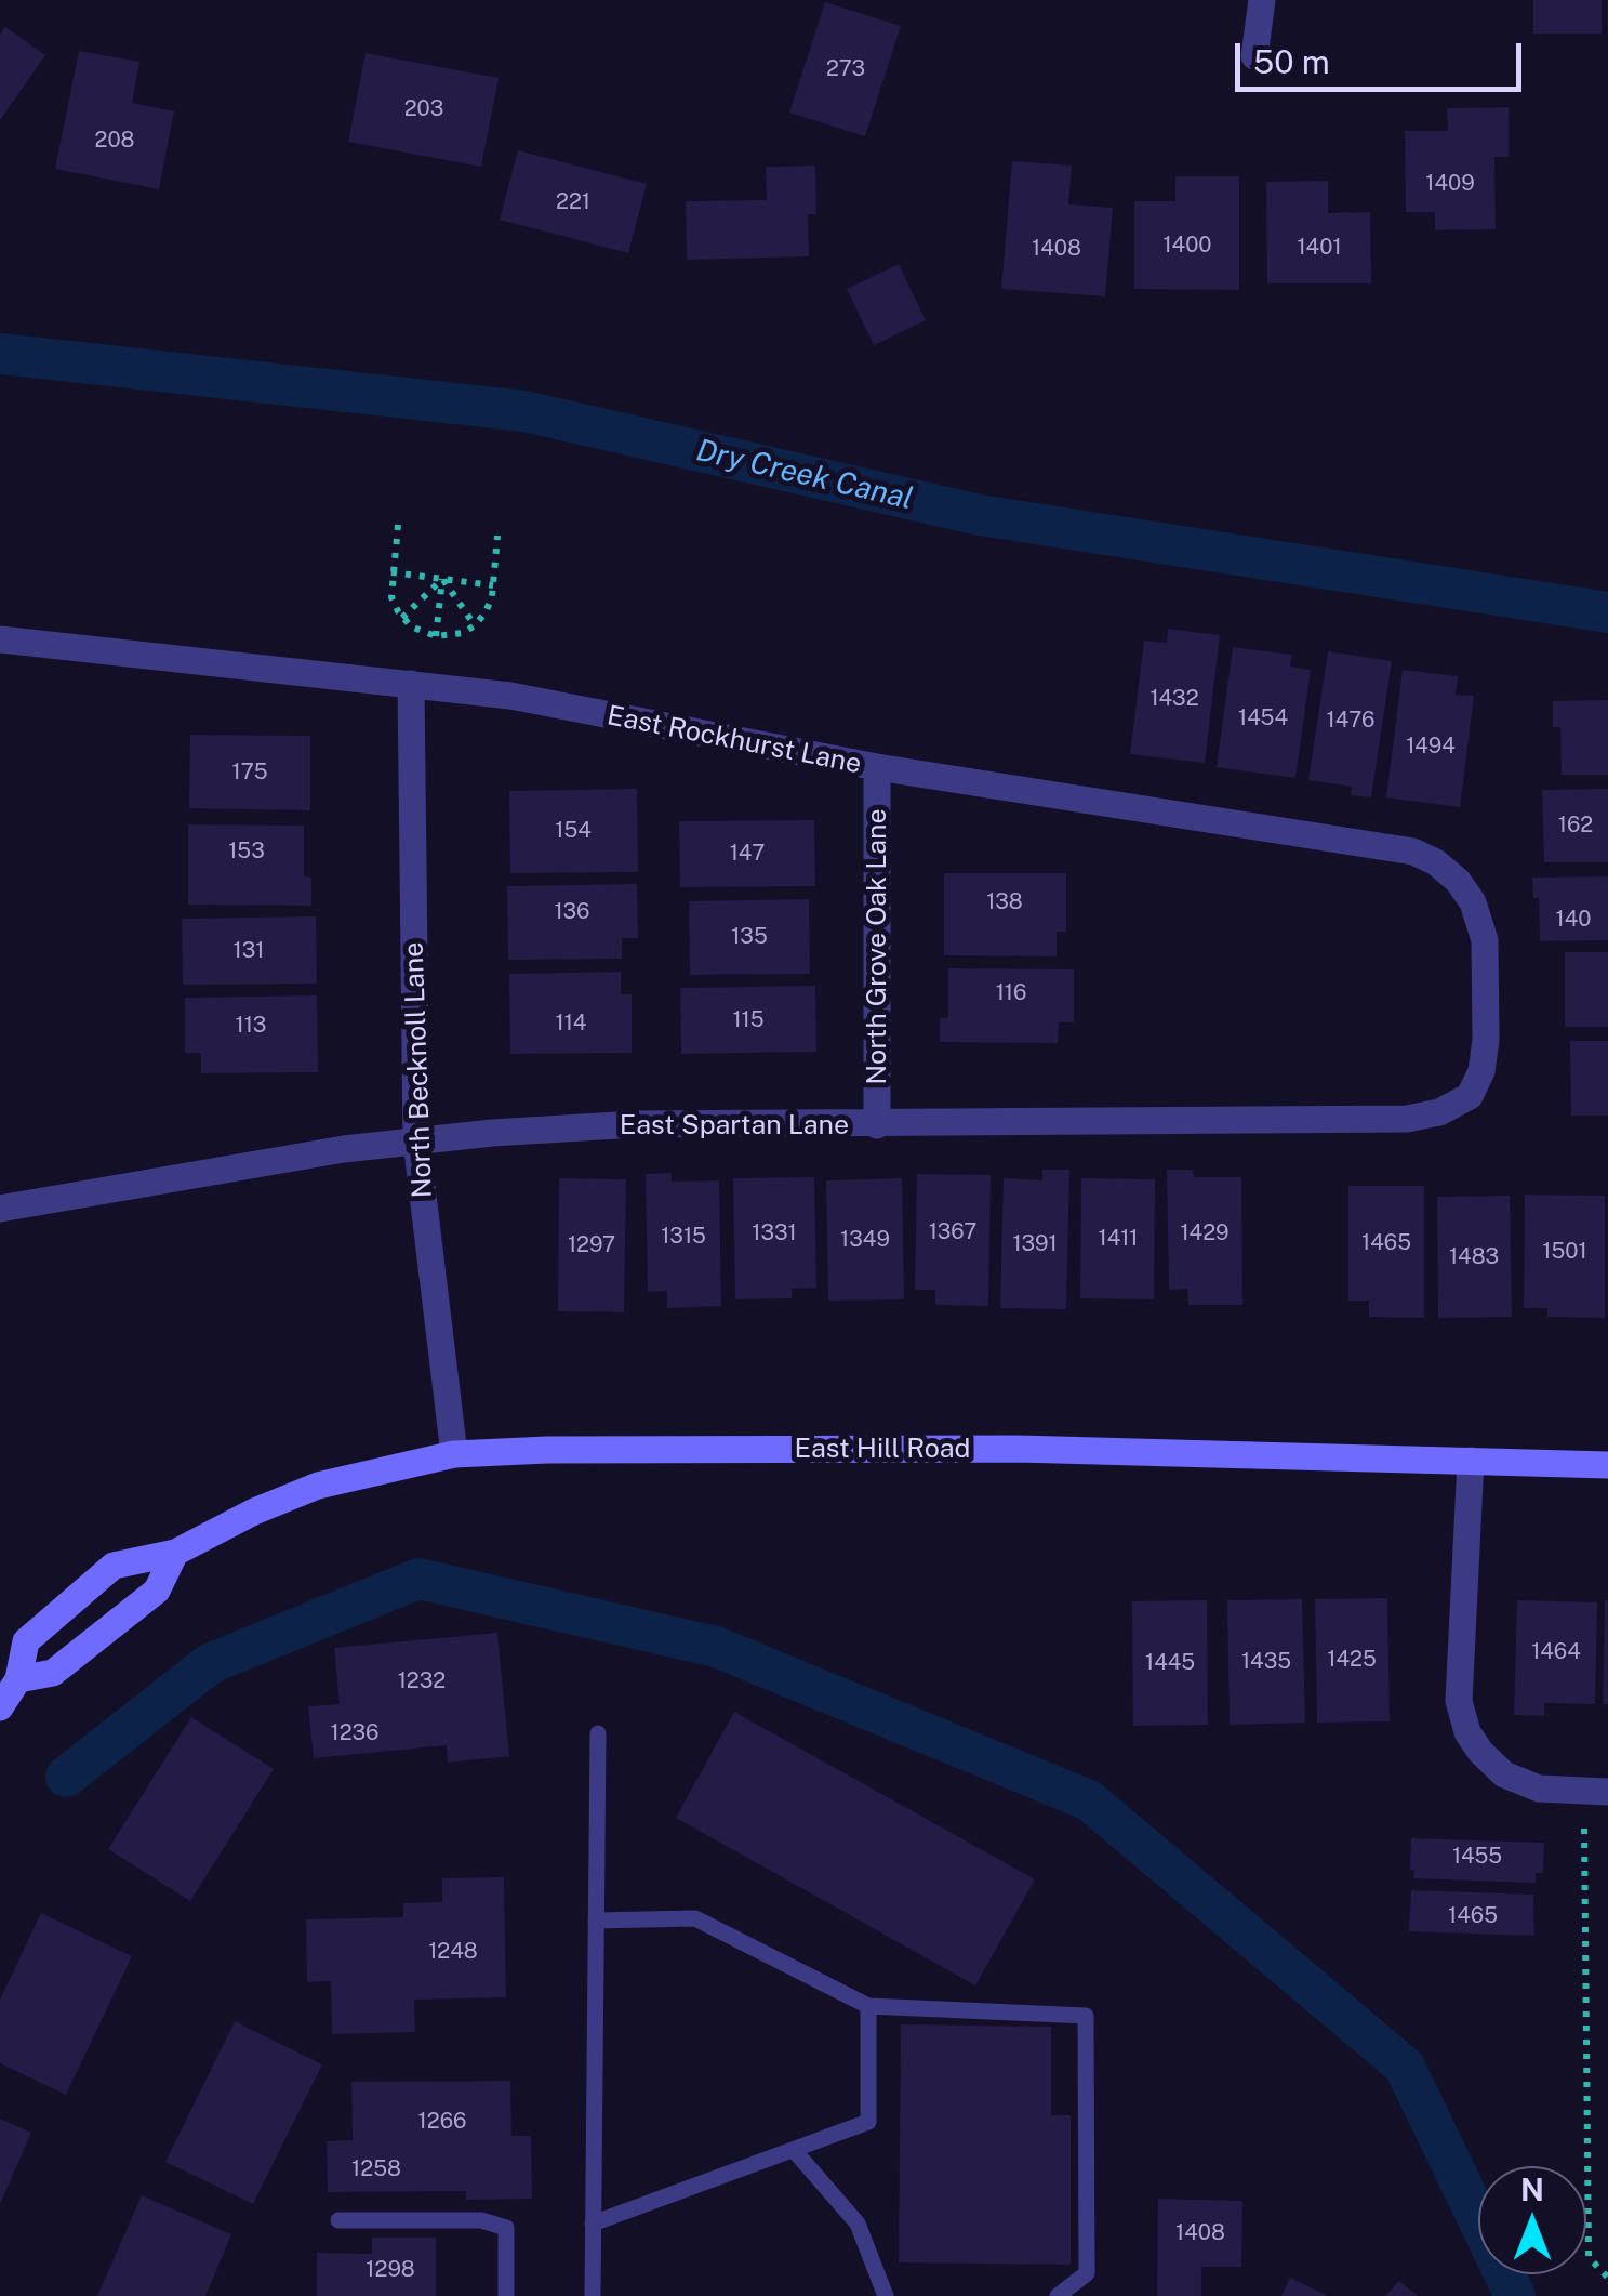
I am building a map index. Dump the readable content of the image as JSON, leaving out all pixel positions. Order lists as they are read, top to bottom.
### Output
{
  "streets": {
    "street": [
      "East Rockhurst Lane",
      "North Grove Oak Lane",
      "North Becknoll Lane",
      "East Spartan Lane",
      "East Hill Road"
    ]
  },
  "crossings": [
    ["East Rockhurst Lane", "North Grove Oak Lane"],
    ["East Rockhurst Lane", "North Becknoll Lane"],
    ["East Rockhurst Lane", "East Spartan Lane"],
    ["North Grove Oak Lane", "East Spartan Lane"],
    ["North Becknoll Lane", "East Spartan Lane"],
    ["North Becknoll Lane", "East Hill Road"]
  ],
  "water": ["Dry Creek Canal"],
  "house_numbers": [
    "273",
    "203",
    "208",
    "1409",
    "221",
    "1400",
    "1401",
    "1408",
    "1432",
    "1454",
    "1476",
    "1494",
    "175",
    "162",
    "154",
    "153",
    "147",
    "138",
    "136",
    "140",
    "135",
    "131",
    "116",
    "115",
    "114",
    "113",
    "1367",
    "1331",
    "1429",
    "1315",
    "1411",
    "1349",
    "1465",
    "1391",
    "1297",
    "1501",
    "1483",
    "1464",
    "1425",
    "1435",
    "1445",
    "1232",
    "1236",
    "1455",
    "1465",
    "1248",
    "1266",
    "1258",
    "1408",
    "1298"
  ],
  "scale_bar": "50 m",
  "north": "top"
}
